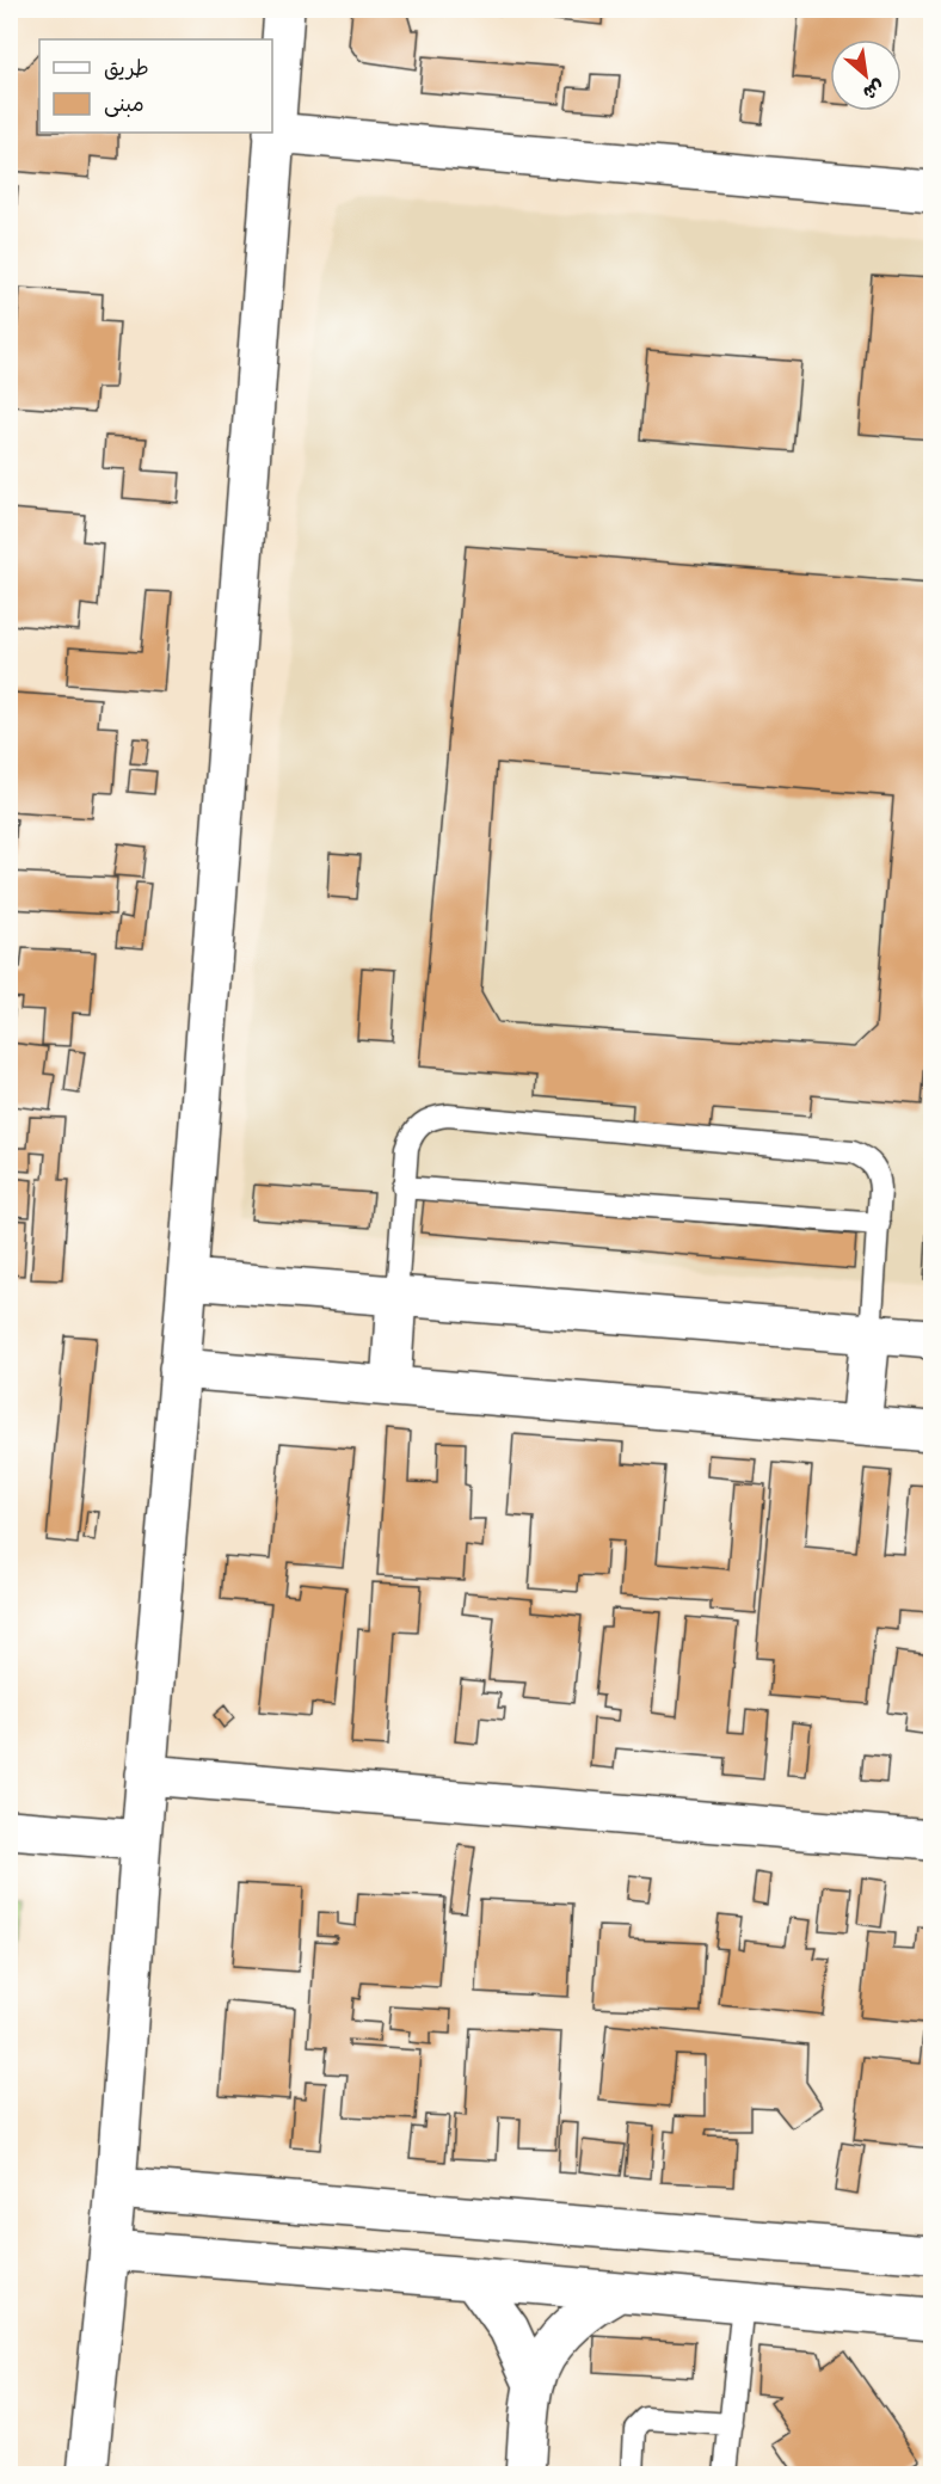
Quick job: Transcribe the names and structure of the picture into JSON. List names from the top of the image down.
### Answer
{
  "legend": ["طريق", "مبنى"],
  "north": "bottom right"
}
